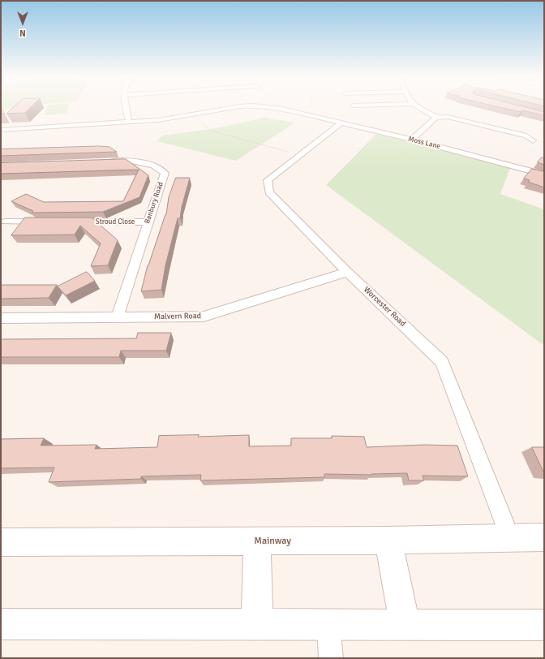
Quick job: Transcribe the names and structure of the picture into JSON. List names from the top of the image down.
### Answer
{
  "streets": {
    "street": [
      "Moss Lane",
      "Banbury Road",
      "Stroud Close",
      "Worcester Road",
      "Malvern Road",
      "Mainway"
    ]
  },
  "crossings": [
    ["Moss Lane", "Worcester Road"],
    ["Banbury Road", "Stroud Close"],
    ["Banbury Road", "Malvern Road"],
    ["Worcester Road", "Malvern Road"],
    ["Worcester Road", "Mainway"]
  ],
  "north": "bottom"
}
